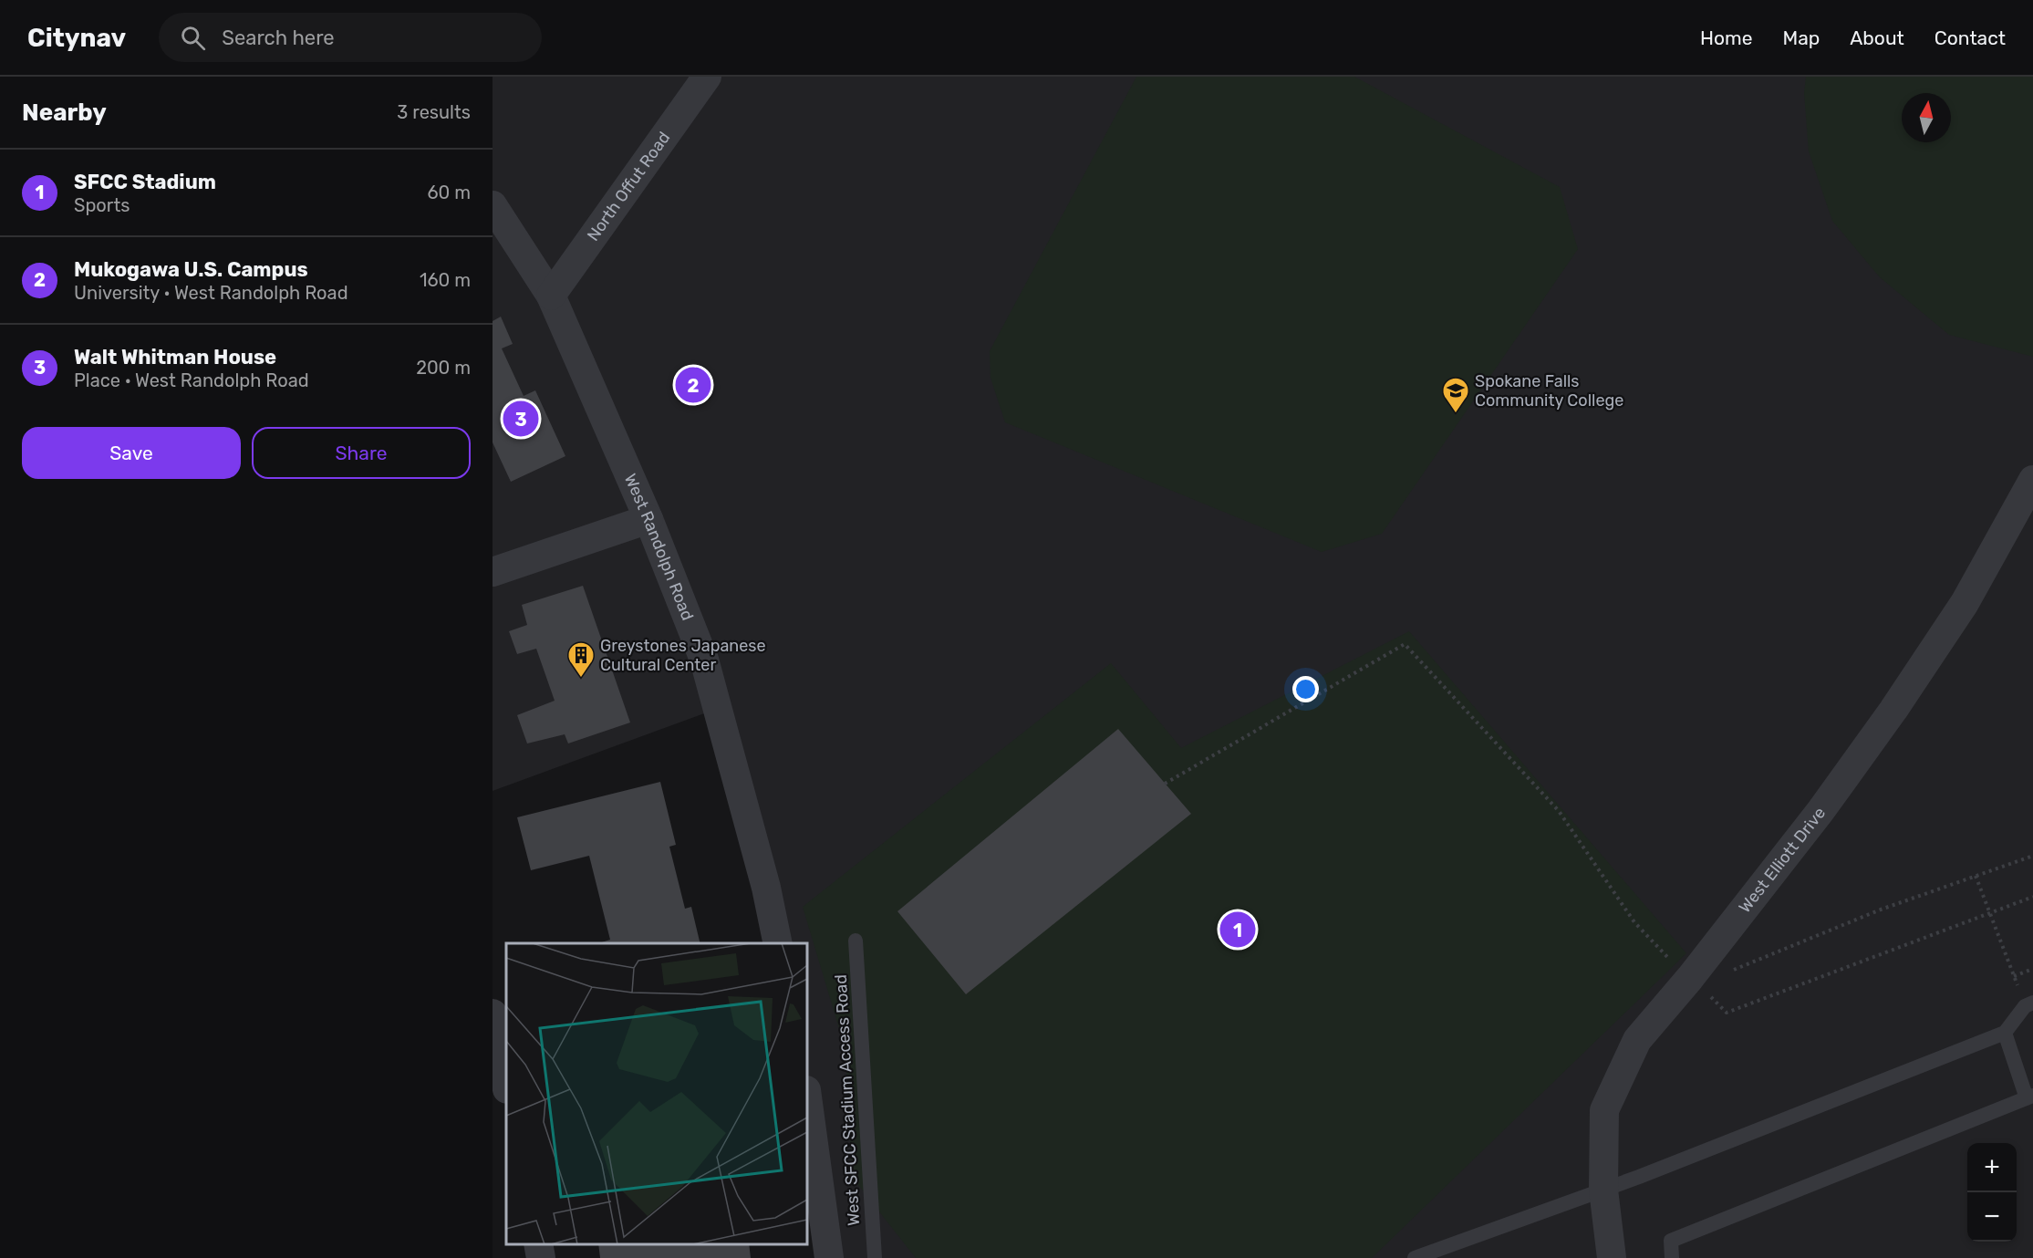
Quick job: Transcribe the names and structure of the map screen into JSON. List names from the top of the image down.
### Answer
{
  "streets": {
    "street": ["North Offut Road", "West Randolph Road", "West Elliott Drive"],
    "lane": ["West SFCC Stadium Access Road"]
  },
  "crossings": [
    ["North Offut Road", "West Randolph Road"]
  ],
  "places": {
    "school or university": ["Spokane Falls Community College"],
    "building": ["Greystones Japanese Cultural Center"]
  },
  "north": "top",
  "page": {
    "header": "Citynav",
    "search": "Search here",
    "nav": [
      "Home",
      "Map",
      "About",
      "Contact"
    ],
    "heading": ["Nearby", "3 results"],
    "list": [
      {
        "mark": "1",
        "name": "SFCC Stadium",
        "note": "Sports",
        "value": "60 m"
      },
      {
        "mark": "2",
        "name": "Mukogawa U.S. Campus",
        "note": "University · West Randolph Road",
        "value": "160 m"
      },
      {
        "mark": "3",
        "name": "Walt Whitman House",
        "note": "Place · West Randolph Road",
        "value": "200 m"
      }
    ],
    "pins": ["2", "3", "1"],
    "buttons": ["Save", "Share"],
    "map_buttons": ["+", "−"]
  }
}
